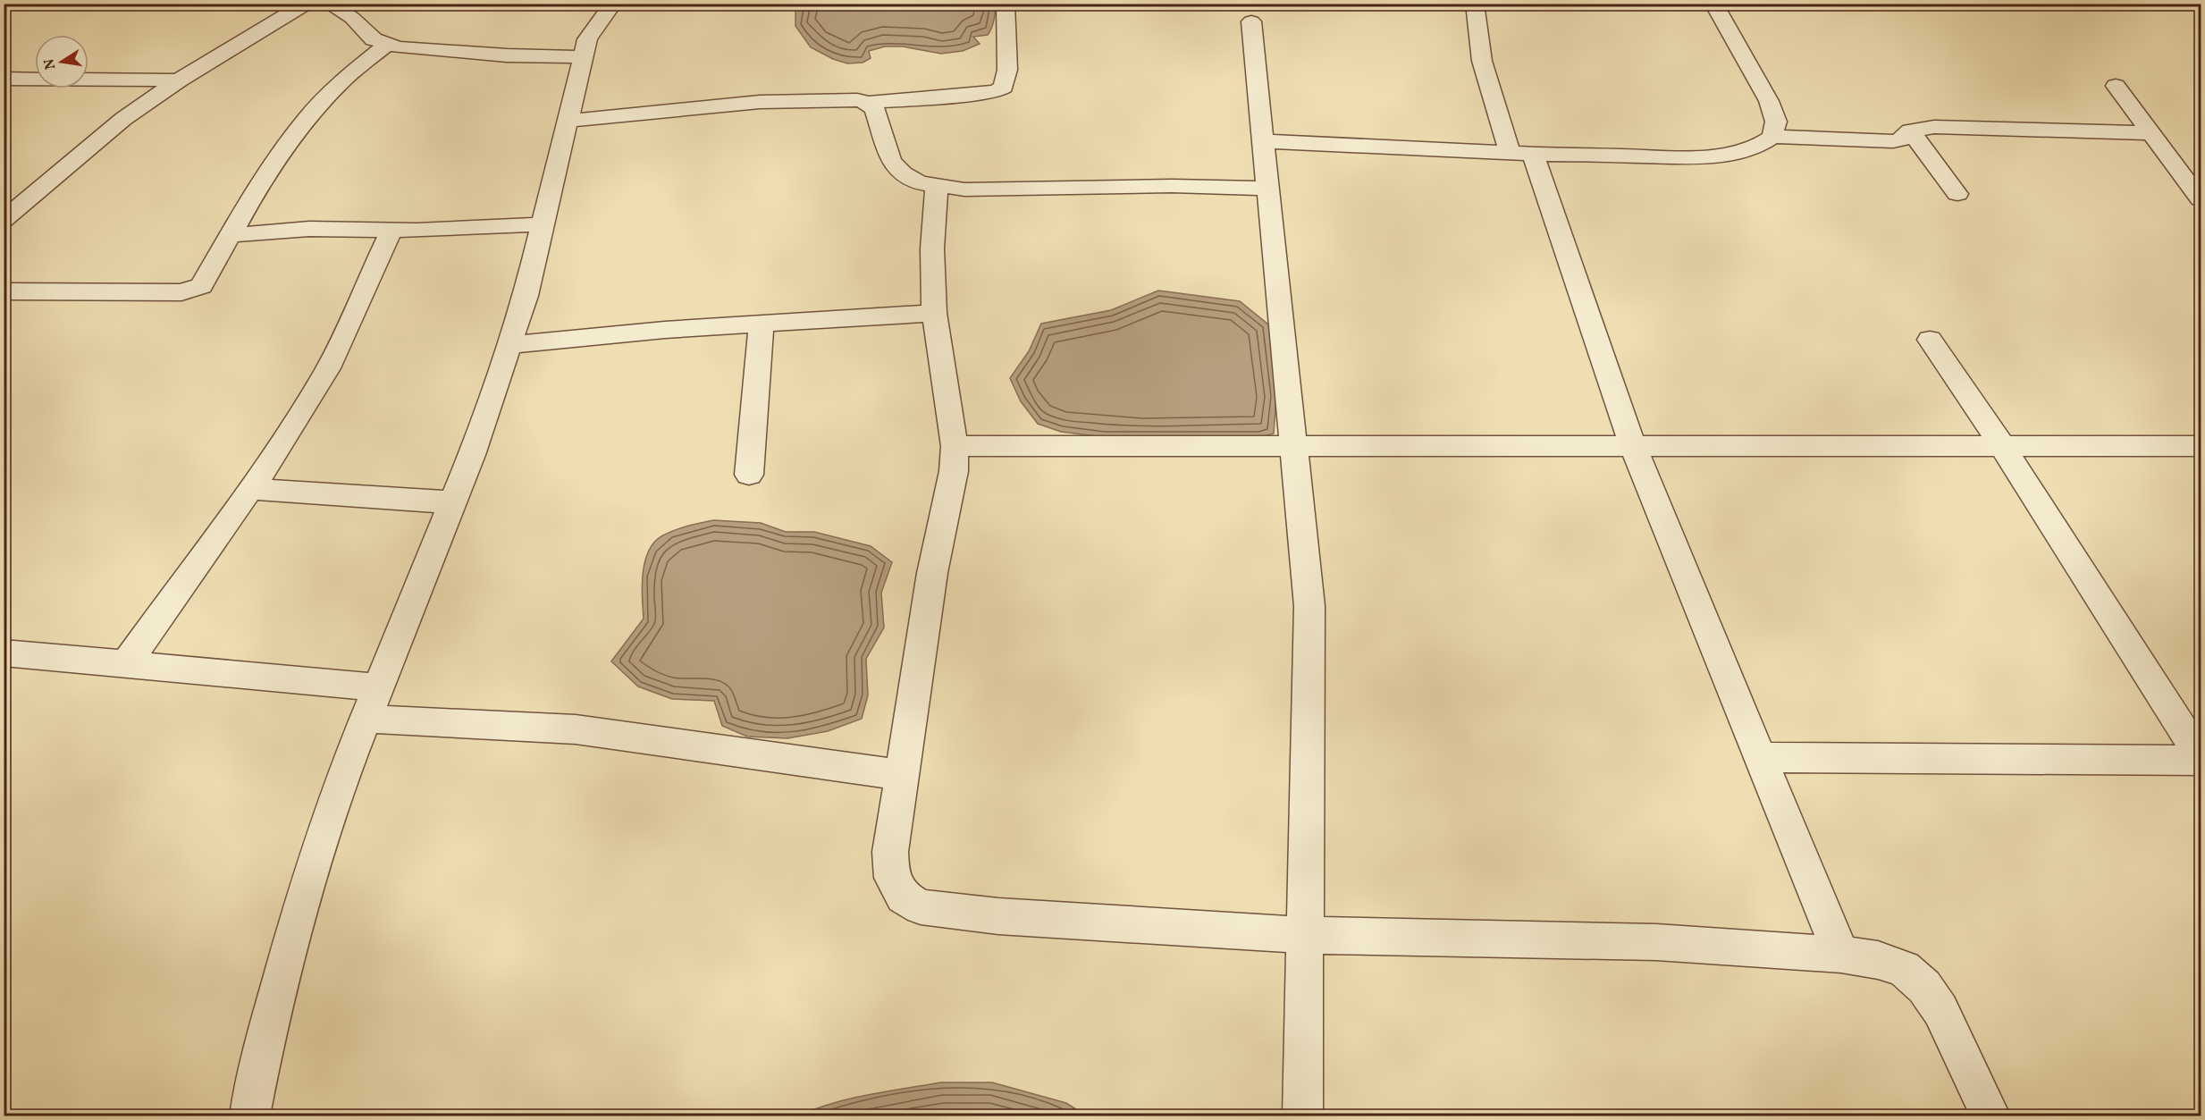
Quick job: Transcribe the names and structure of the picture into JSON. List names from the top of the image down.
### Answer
{
  "north": "left"
}
